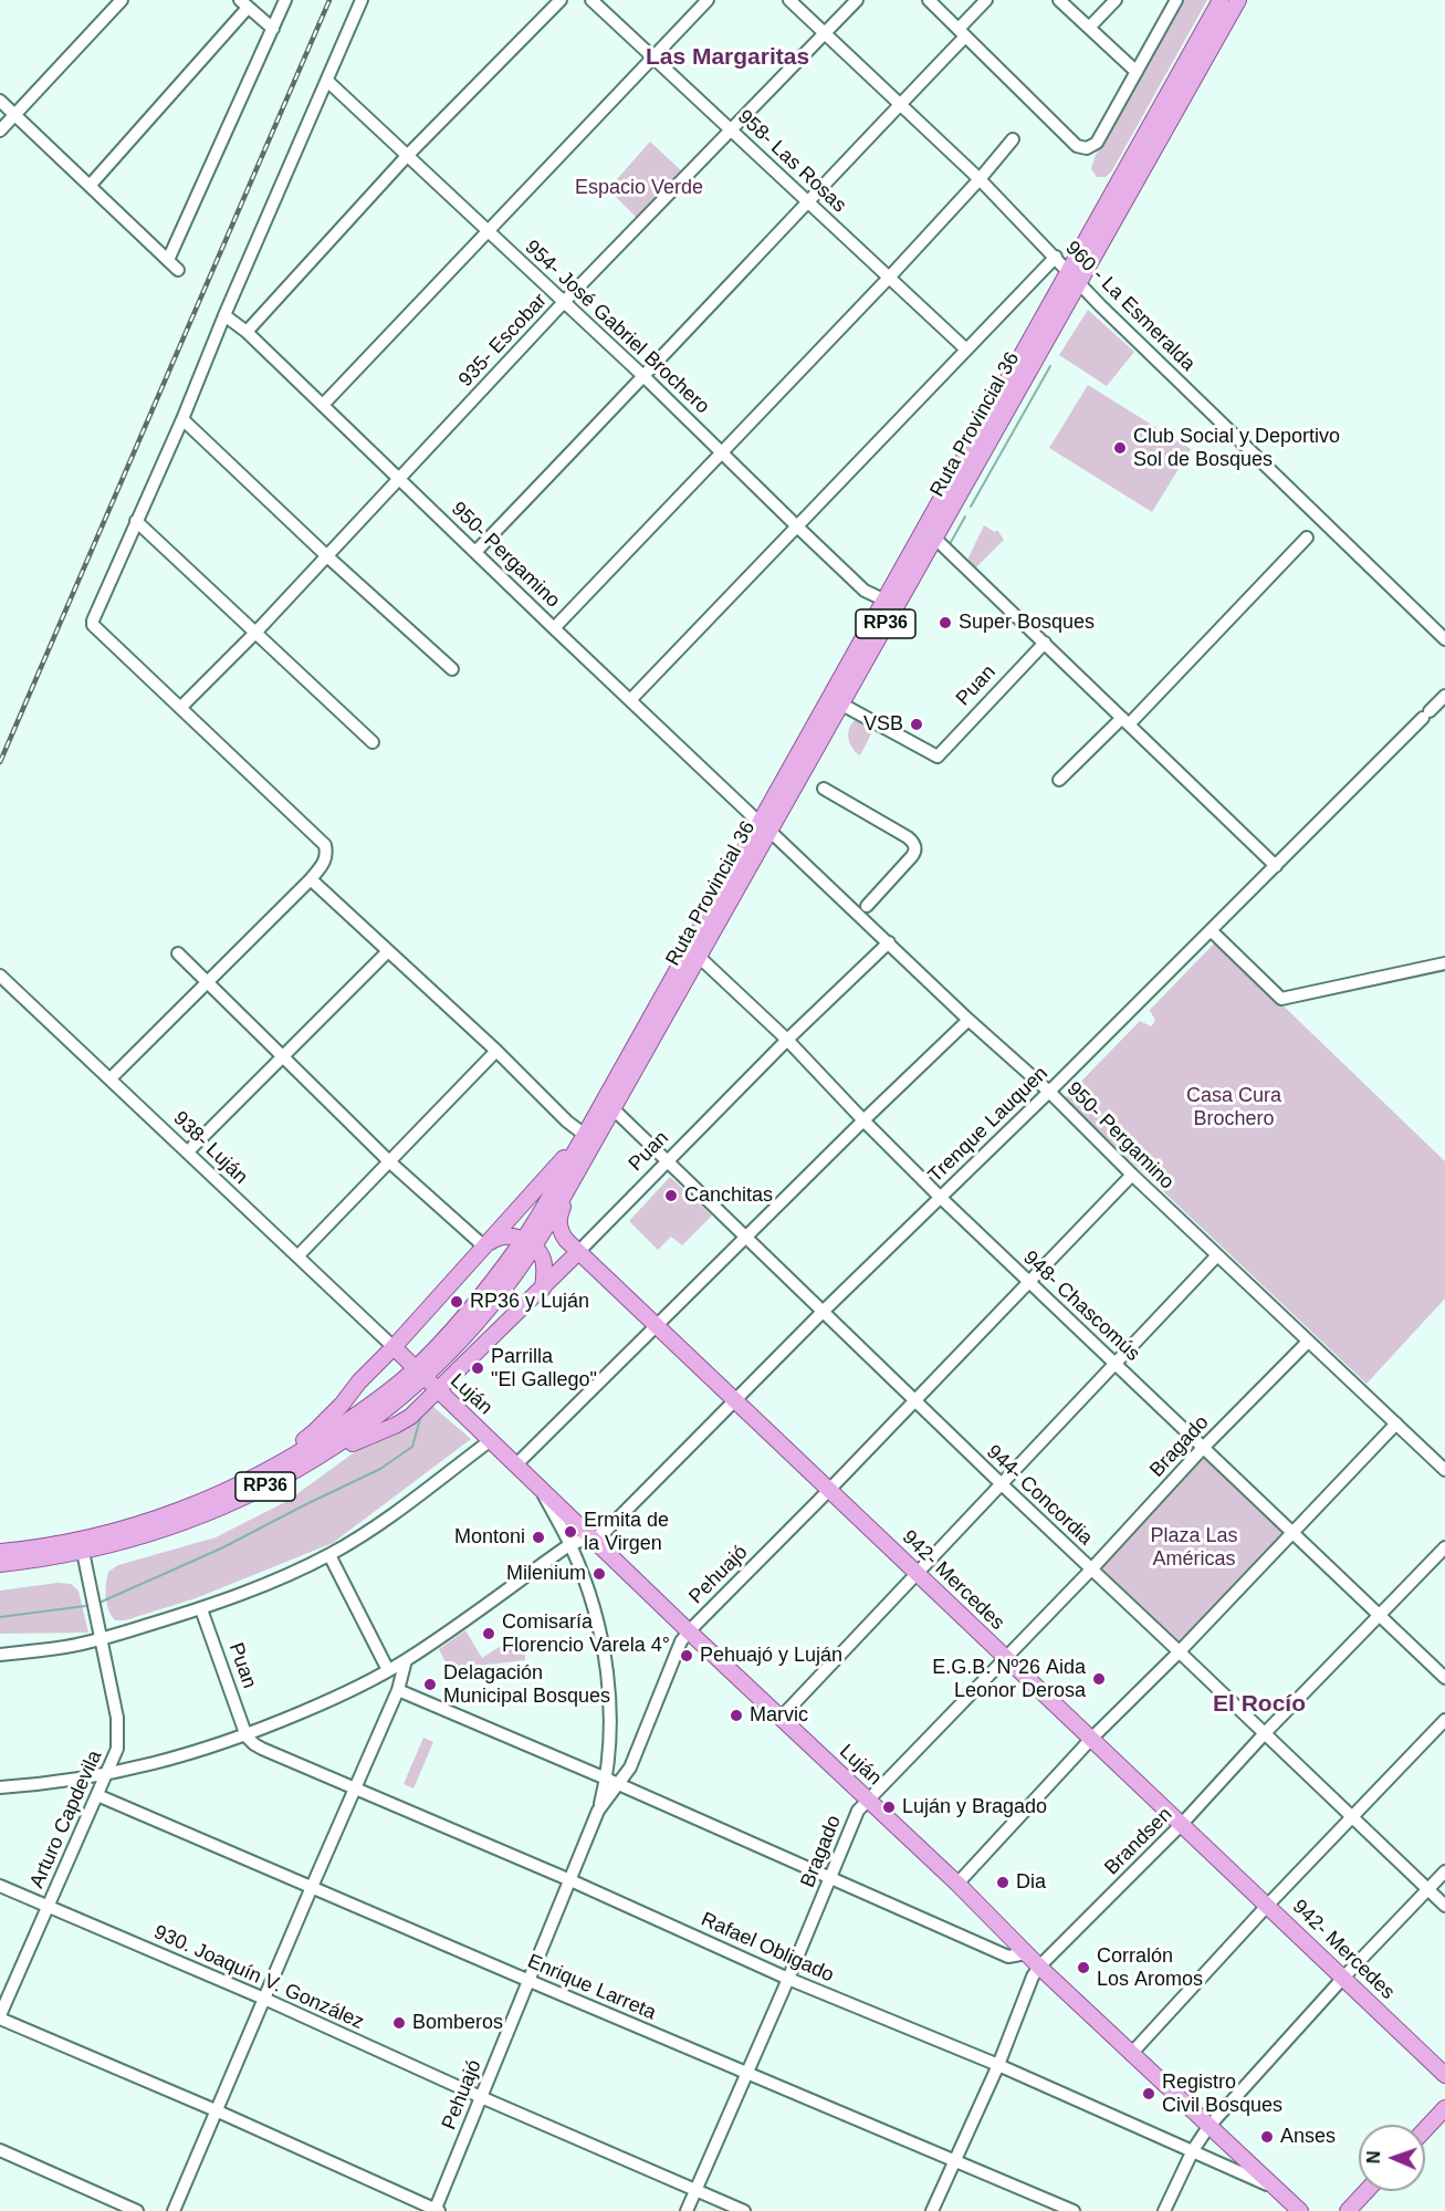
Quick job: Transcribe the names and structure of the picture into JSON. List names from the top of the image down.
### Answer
{
  "streets": {
    "main road": [
      "Ruta Provincial 36",
      "RP36",
      "Puan",
      "Luján",
      "942- Mercedes"
    ],
    "street": [
      "958- Las Rosas",
      "960 - La Esmeralda",
      "954- José Gabriel Brochero",
      "935- Escobar",
      "950- Pergamino",
      "Trenque Lauquen",
      "938- Luján",
      "948- Chascomús",
      "Bragado",
      "944- Concordia",
      "Pehuajó",
      "Arturo Capdevila",
      "Brandsen",
      "Rafael Obligado",
      "930. Joaquín V. González",
      "Enrique Larreta"
    ]
  },
  "crossings": [
    ["958- Las Rosas", "935- Escobar"],
    ["960 - La Esmeralda", "935- Escobar"],
    ["960 - La Esmeralda", "Ruta Provincial 36"],
    ["954- José Gabriel Brochero", "935- Escobar"],
    ["954- José Gabriel Brochero", "Ruta Provincial 36"],
    ["935- Escobar", "950- Pergamino"],
    ["Ruta Provincial 36", "950- Pergamino"],
    ["Ruta Provincial 36", "Puan"],
    ["Ruta Provincial 36", "948- Chascomús"],
    ["Ruta Provincial 36", "Luján"],
    ["Ruta Provincial 36", "944- Concordia"],
    ["Ruta Provincial 36", "942- Mercedes"],
    ["Ruta Provincial 36", "Arturo Capdevila"],
    ["950- Pergamino", "Puan"],
    ["950- Pergamino", "Trenque Lauquen"],
    ["950- Pergamino", "Bragado"],
    ["950- Pergamino", "Pehuajó"],
    ["Puan", "Trenque Lauquen"],
    ["Puan", "948- Chascomús"],
    ["Puan", "Luján"],
    ["Puan", "944- Concordia"],
    ["Puan", "942- Mercedes"],
    ["Puan", "Rafael Obligado"],
    ["Trenque Lauquen", "948- Chascomús"],
    ["Trenque Lauquen", "Luján"],
    ["Trenque Lauquen", "944- Concordia"],
    ["Trenque Lauquen", "942- Mercedes"],
    ["Trenque Lauquen", "Arturo Capdevila"],
    ["Trenque Lauquen", "Rafael Obligado"],
    ["938- Luján", "Luján"],
    ["948- Chascomús", "Bragado"],
    ["948- Chascomús", "Pehuajó"],
    ["948- Chascomús", "Brandsen"],
    ["Luján", "Bragado"],
    ["Luján", "Pehuajó"],
    ["Luján", "Brandsen"],
    ["Luján", "Rafael Obligado"],
    ["Bragado", "944- Concordia"],
    ["Bragado", "942- Mercedes"],
    ["Bragado", "Rafael Obligado"],
    ["Bragado", "930. Joaquín V. González"],
    ["Bragado", "Enrique Larreta"],
    ["944- Concordia", "Pehuajó"],
    ["944- Concordia", "Brandsen"],
    ["Pehuajó", "942- Mercedes"],
    ["Pehuajó", "Rafael Obligado"],
    ["Pehuajó", "930. Joaquín V. González"],
    ["Pehuajó", "Enrique Larreta"],
    ["942- Mercedes", "Brandsen"],
    ["Arturo Capdevila", "930. Joaquín V. González"],
    ["Arturo Capdevila", "Enrique Larreta"],
    ["Brandsen", "Rafael Obligado"],
    ["Brandsen", "Enrique Larreta"]
  ],
  "districts": ["Las Margaritas", "El Rocío"],
  "parks": ["Espacio Verde", "Casa Cura Brochero", "Plaza Las Américas"],
  "places": [
    "Club Social y Deportivo Sol de Bosques",
    "Super Bosques",
    "VSB",
    "Canchitas",
    "RP36 y Luján",
    "Parrilla \"El Gallego\"",
    "Ermita de la Virgen",
    "Montoni",
    "Milenium",
    "Comisaría Florencio Varela 4°",
    "Pehuajó y Luján",
    "E.G.B. Nº26 Aida Leonor Derosa",
    "Delagación Municipal Bosques",
    "Marvic",
    "Luján y Bragado",
    "Dia",
    "Corralón Los Aromos",
    "Bomberos",
    "Registro Civil Bosques",
    "Anses"
  ],
  "north": "left"
}
